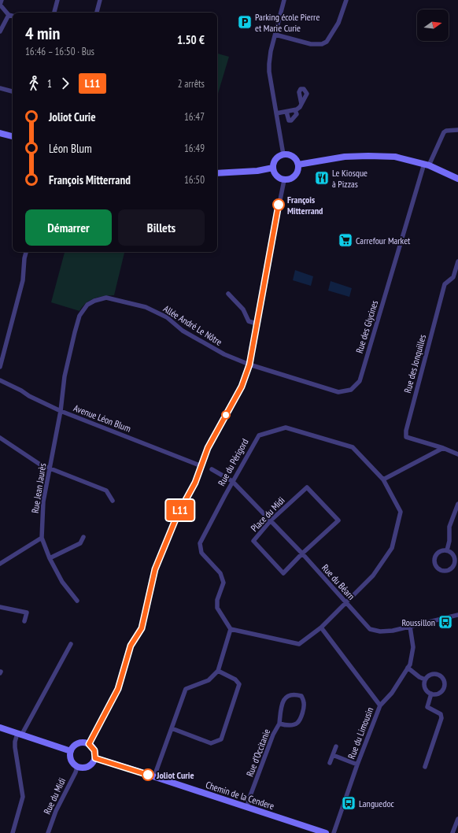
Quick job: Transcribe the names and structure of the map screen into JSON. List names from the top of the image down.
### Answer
{
  "streets": {
    "street": [
      "Allée André Le Nôtre",
      "Rue des Glycines",
      "Rue des Jonquilles",
      "Avenue Léon Blum",
      "Rue du Périgord",
      "Rue Jean Jaurès",
      "Place du Midi",
      "Rue du Béarn",
      "Rue du Limousin",
      "Rue d’Occitanie",
      "Chemin de la Cendere",
      "Rue du Midi"
    ]
  },
  "crossings": [
    ["Allée André Le Nôtre", "Rue des Glycines"],
    ["Allée André Le Nôtre", "Avenue Léon Blum"],
    ["Allée André Le Nôtre", "Rue Jean Jaurès"],
    ["Avenue Léon Blum", "Rue Jean Jaurès"],
    ["Rue du Périgord", "Rue du Béarn"],
    ["Place du Midi", "Rue du Béarn"],
    ["Rue du Béarn", "Rue du Limousin"],
    ["Rue d’Occitanie", "Chemin de la Cendere"],
    ["Chemin de la Cendere", "Rue du Midi"]
  ],
  "places": {
    "parking": ["Parking école Pierre et Marie Curie"],
    "restaurant": ["Le Kiosque à Pizzas"],
    "other": ["François Mitterrand", "Joliot Curie"],
    "supermarket": ["Carrefour Market"],
    "bus stop": ["Roussillon", "Languedoc"]
  },
  "lines": ["bus line L11"],
  "north": "right",
  "page": {
    "on_map": "L11",
    "heading": ["4 min", "16:46 – 16:50 · Bus", "1.50 €"],
    "legs": ["1", "L11", "2 arrêts"],
    "list": [
      {
        "name": "Joliot Curie",
        "value": "16:47"
      },
      {
        "name": "Léon Blum",
        "value": "16:49"
      },
      {
        "name": "François Mitterrand",
        "value": "16:50"
      }
    ],
    "buttons": ["Démarrer", "Billets"]
  }
}
